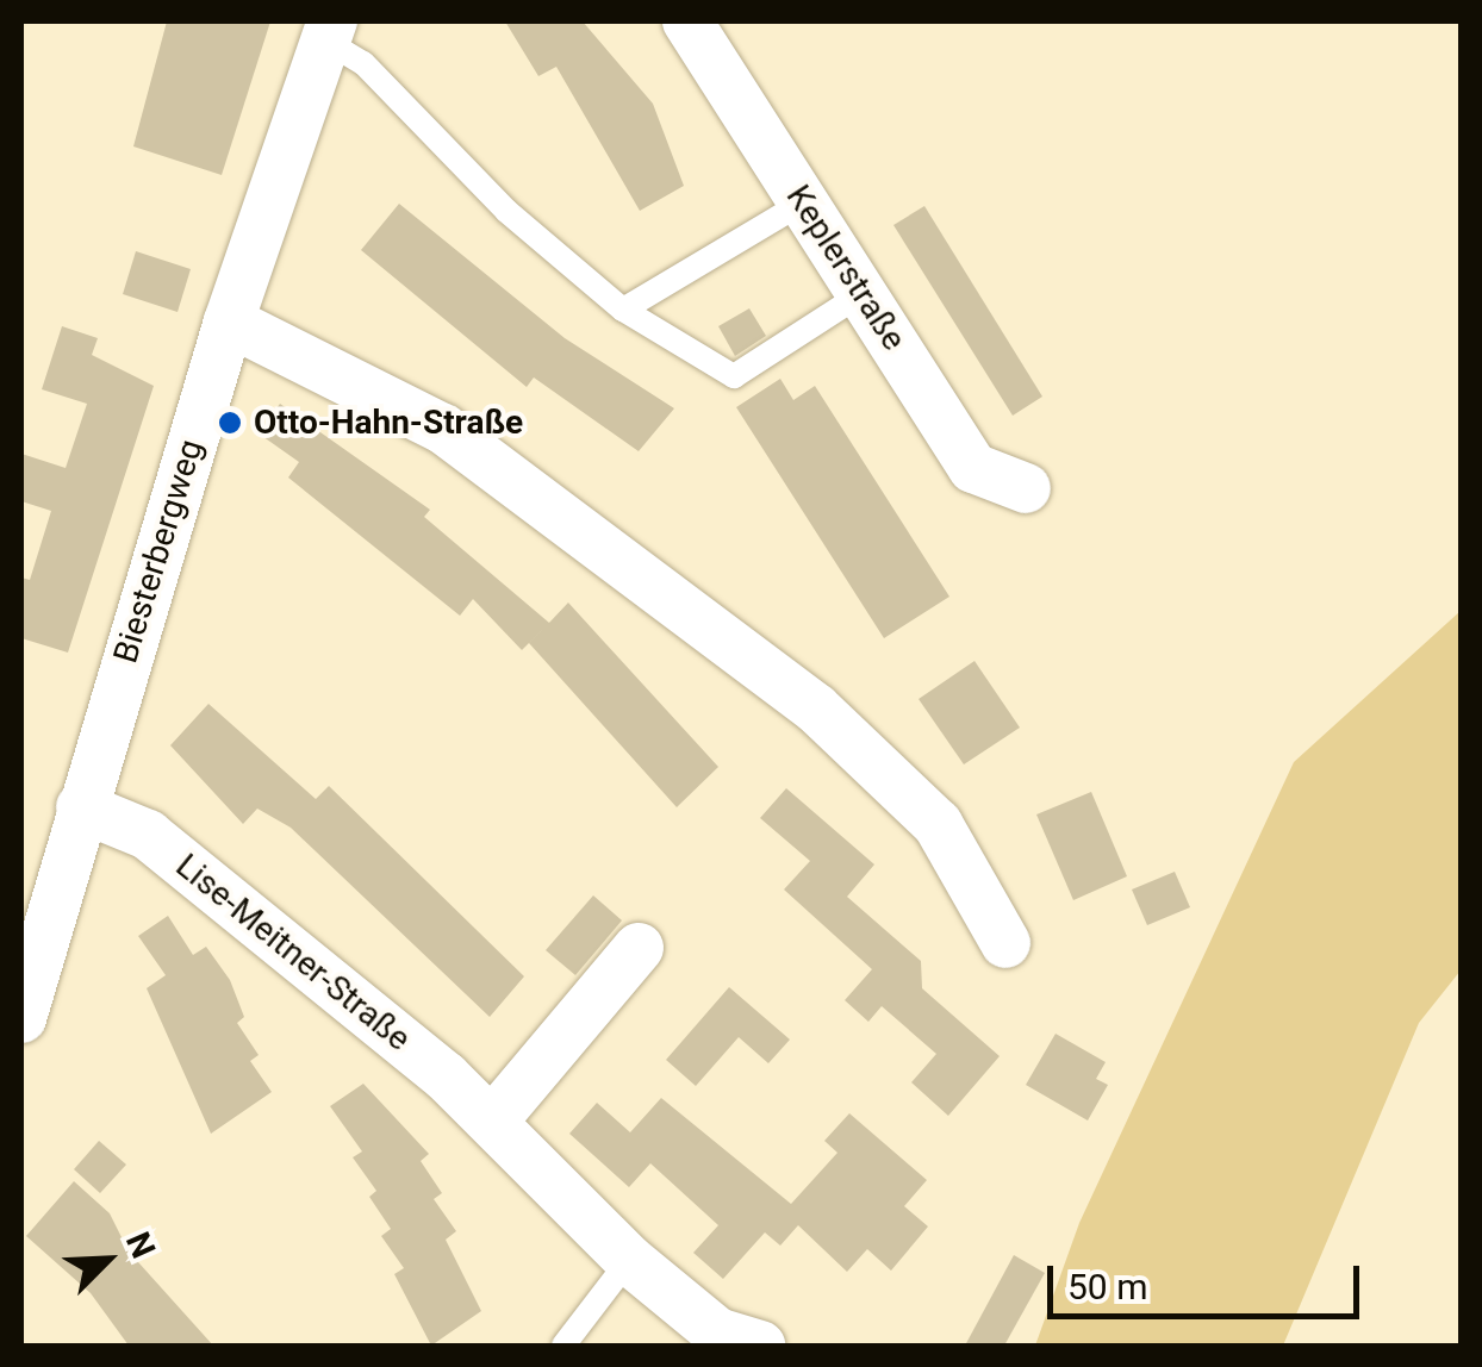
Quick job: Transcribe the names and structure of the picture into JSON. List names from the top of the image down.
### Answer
{
  "streets": {
    "street": ["Keplerstraße", "Biesterbergweg", "Lise-Meitner-Straße"]
  },
  "crossings": [
    ["Biesterbergweg", "Lise-Meitner-Straße"]
  ],
  "places": ["Otto-Hahn-Straße"],
  "scale_bar": "50 m",
  "north": "top right"
}
